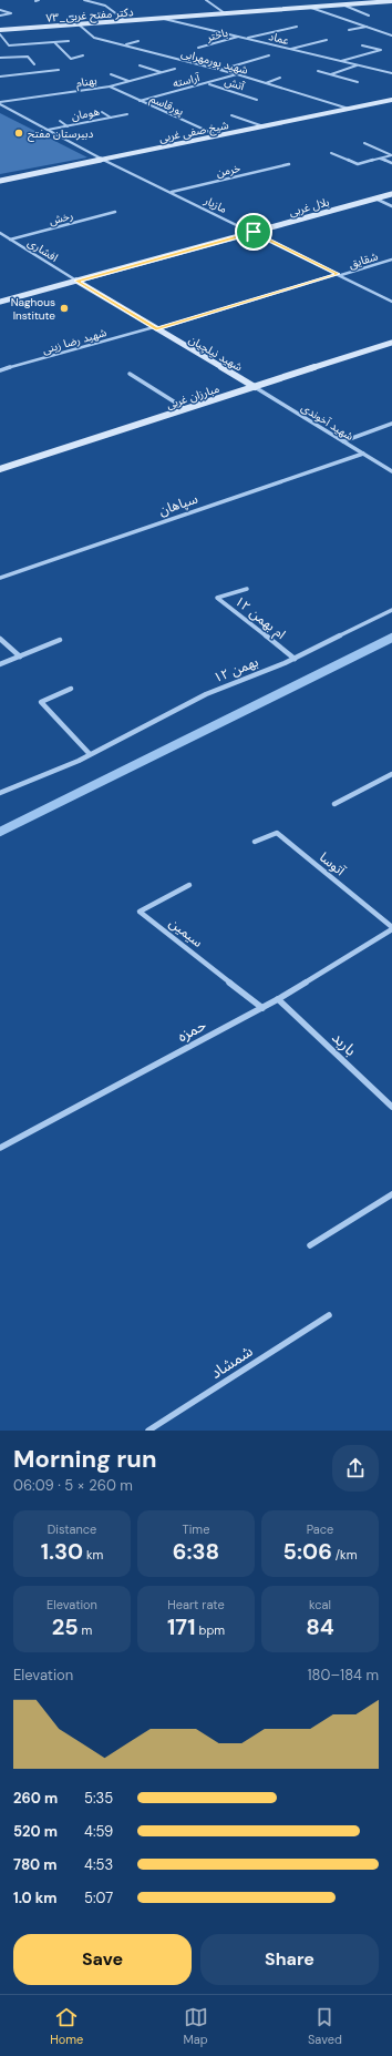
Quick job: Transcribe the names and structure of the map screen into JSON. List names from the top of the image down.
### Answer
{
  "streets": {
    "street": [
      "۷۳_دکتر مفتح غربی",
      "باختر",
      "عماد",
      "شهید پورمهرابی",
      "آراسته",
      "بهنام",
      "آتش",
      "پورقاسم",
      "هومان",
      "شیخ صفی غربی",
      "خرمن",
      "مازیار",
      "بلال غربی",
      "رخش",
      "افشاری",
      "شقایق",
      "شهید رضا زینی",
      "شهید نیلچیان",
      "مبارزان غربی",
      "شهید آخوندی",
      "سپاهان",
      "۱۲ ام بهمن",
      "۱۲ بهمن",
      "آتوسا",
      "سیمین",
      "حمزه",
      "باربد",
      "شمشاد"
    ]
  },
  "crossings": [
    ["۷۳_دکتر مفتح غربی", "عماد"],
    ["۷۳_دکتر مفتح غربی", "شهید پورمهرابی"],
    ["باختر", "عماد"],
    ["شهید پورمهرابی", "آراسته"],
    ["شهید پورمهرابی", "شیخ صفی غربی"],
    ["آراسته", "آتش"],
    ["آراسته", "پورقاسم"],
    ["بهنام", "پورقاسم"],
    ["بهنام", "مازیار"],
    ["پورقاسم", "شیخ صفی غربی"],
    ["هومان", "مازیار"],
    ["شیخ صفی غربی", "مازیار"],
    ["خرمن", "مازیار"],
    ["مازیار", "بلال غربی"],
    ["مازیار", "شقایق"],
    ["بلال غربی", "افشاری"],
    ["بلال غربی", "شهید نیلچیان"],
    ["رخش", "افشاری"],
    ["افشاری", "شهید نیلچیان"],
    ["شقایق", "شهید رضا زینی"],
    ["شقایق", "شهید نیلچیان"],
    ["شهید رضا زینی", "شهید نیلچیان"],
    ["شهید نیلچیان", "مبارزان غربی"],
    ["شهید نیلچیان", "شهید آخوندی"],
    ["مبارزان غربی", "شهید آخوندی"],
    ["شهید آخوندی", "سپاهان"],
    ["۱۲ ام بهمن", "۱۲ بهمن"],
    ["آتوسا", "حمزه"],
    ["سیمین", "حمزه"],
    ["حمزه", "باربد"]
  ],
  "places": ["دبیرستان مفتح", "Naghous Institute"],
  "page": {
    "heading": ["Morning run", "06:09 · 5 × 260 m"],
    "stats": [
      ["Distance", "1.30 km"],
      ["Time", "6:38"],
      ["Pace", "5:06 /km"],
      ["Elevation", "25 m"],
      ["Heart rate", "171 bpm"],
      ["kcal", "84"]
    ],
    "chart": ["Elevation", "180–184 m"],
    "list": [
      {
        "name": "260 m",
        "note": "5:35"
      },
      {
        "name": "520 m",
        "note": "4:59"
      },
      {
        "name": "780 m",
        "note": "4:53"
      },
      {
        "name": "1.0 km",
        "note": "5:07"
      }
    ],
    "buttons": ["Save", "Share"],
    "tabs": ["Home", "Map", "Saved"]
  }
}
